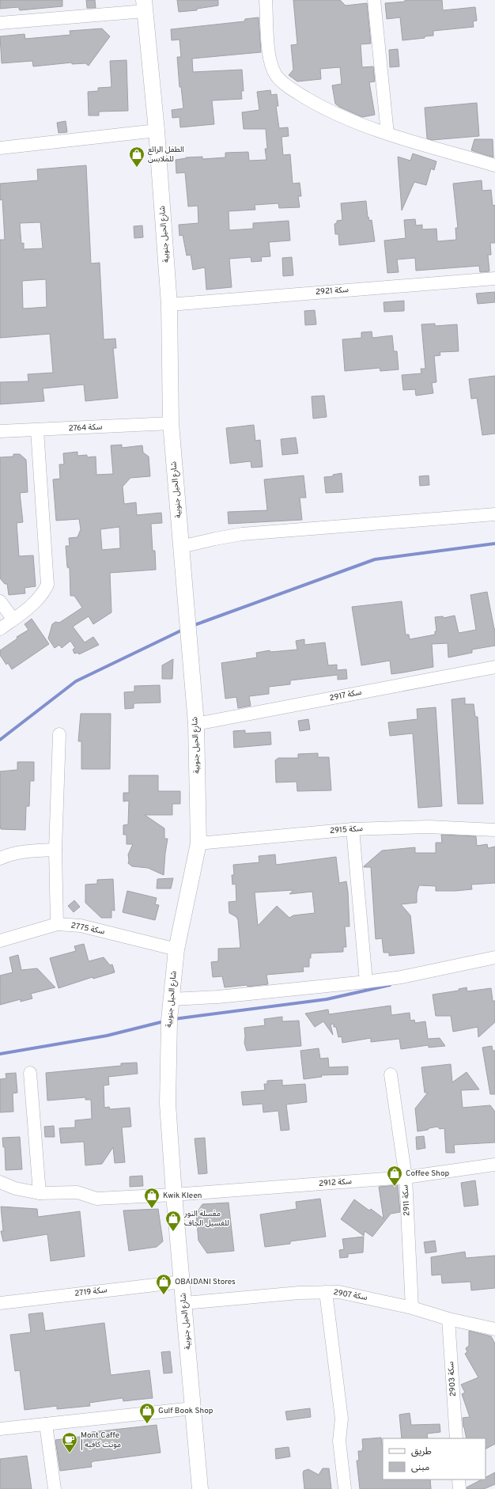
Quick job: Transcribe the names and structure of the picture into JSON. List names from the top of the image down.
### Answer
{
  "streets": {
    "street": [
      "شارع الحيل جنوبية",
      "سكة 2921",
      "سكة 2764",
      "سكة 2917",
      "سكة 2915",
      "سكة 2775",
      "سكة 2912",
      "سكة 2911",
      "سكة 2719",
      "سكة 2907",
      "سكة 2903"
    ]
  },
  "crossings": [
    ["شارع الحيل جنوبية", "سكة 2921"],
    ["شارع الحيل جنوبية", "سكة 2764"],
    ["شارع الحيل جنوبية", "سكة 2917"],
    ["شارع الحيل جنوبية", "سكة 2915"],
    ["شارع الحيل جنوبية", "سكة 2775"],
    ["شارع الحيل جنوبية", "سكة 2912"],
    ["شارع الحيل جنوبية", "سكة 2719"],
    ["شارع الحيل جنوبية", "سكة 2907"],
    ["سكة 2912", "سكة 2911"],
    ["سكة 2911", "سكة 2907"],
    ["سكة 2907", "سكة 2903"]
  ],
  "places": {
    "shop": [
      "الطفل الرائع للملابس",
      "Coffee Shop",
      "Kwik Kleen",
      "مغسلة النور للغسيل الجاف",
      "OBAIDANI Stores",
      "Gulf Book Shop"
    ],
    "cafe": ["Mont Caffe | مونت كافيه"]
  },
  "legend": ["طريق", "مبنى"]
}
